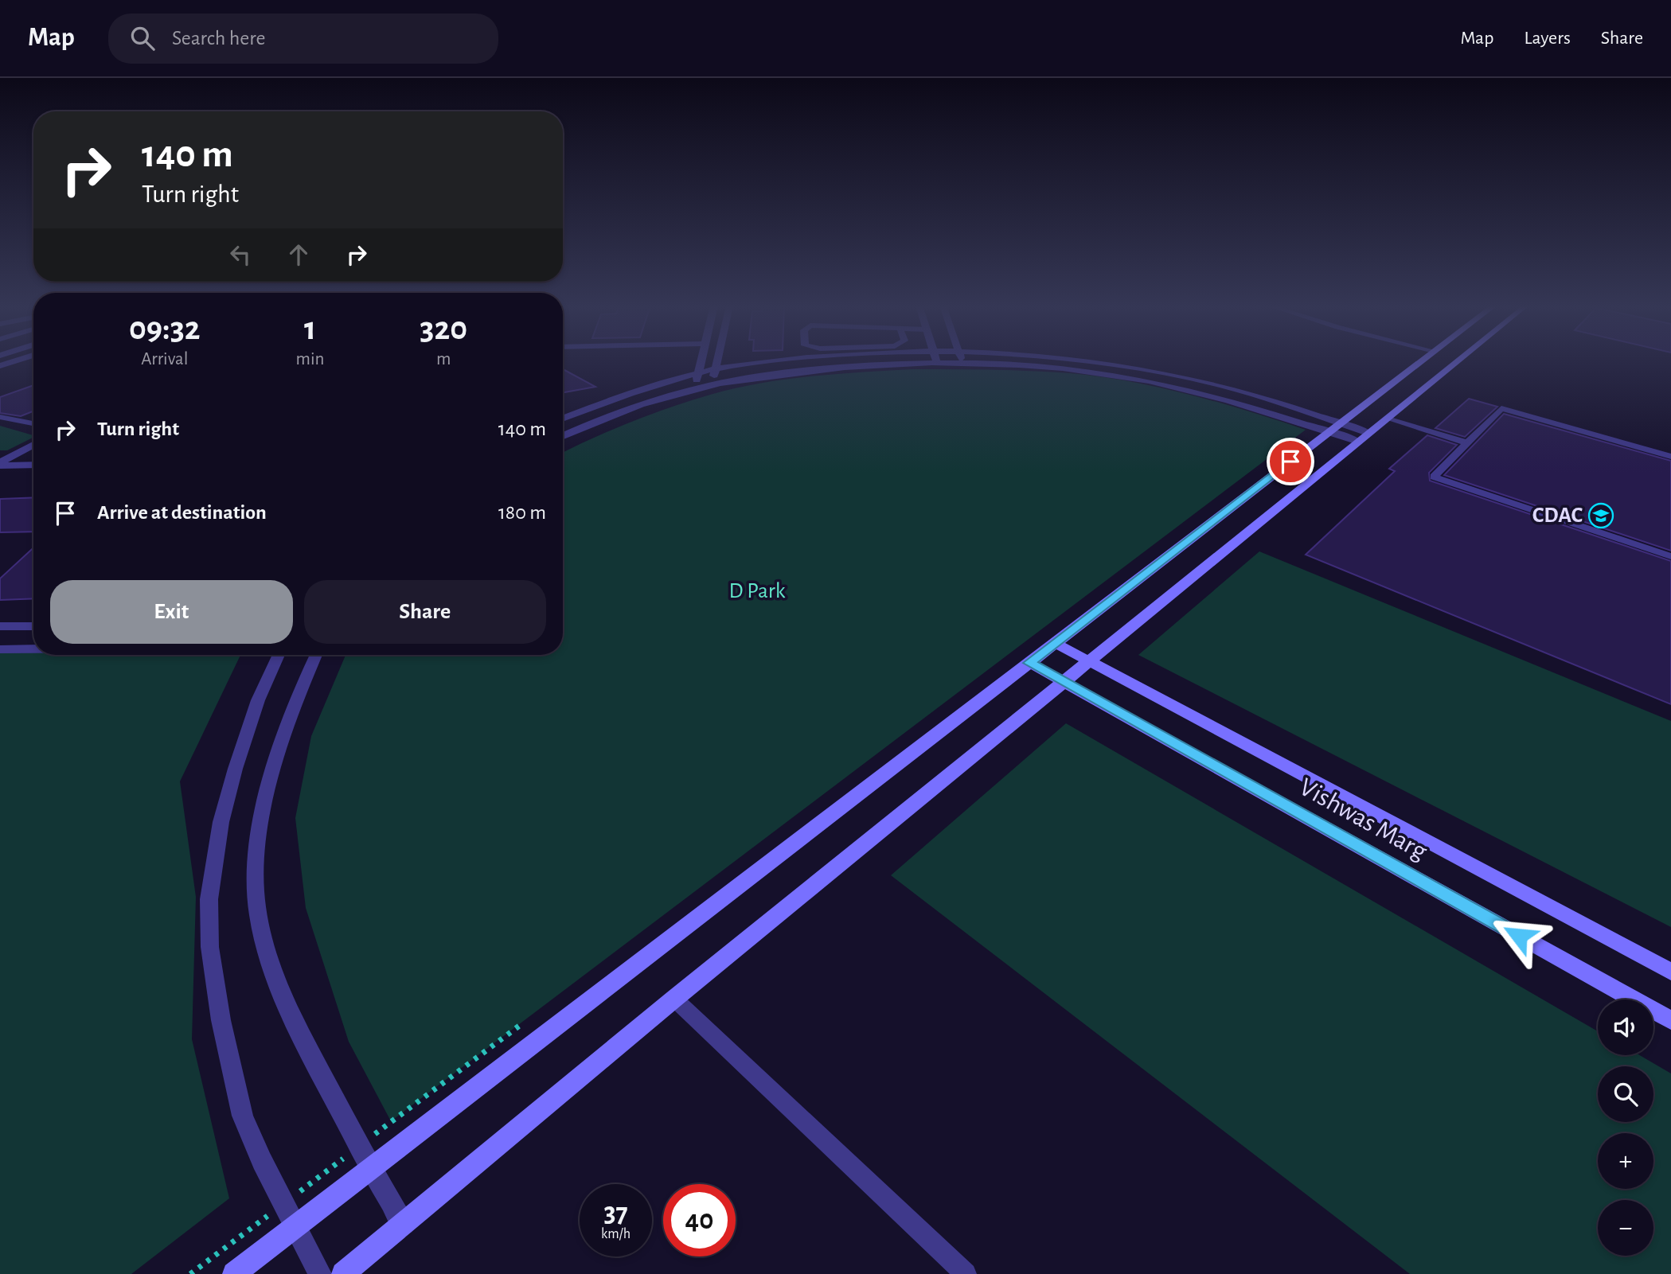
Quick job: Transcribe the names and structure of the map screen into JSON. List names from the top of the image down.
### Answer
{
  "streets": {
    "street": ["Vishwas Marg"]
  },
  "parks": ["D Park"],
  "places": {
    "school or university": ["CDAC"]
  },
  "page": {
    "header": "Map",
    "search": "Search here",
    "nav": ["Map", "Layers", "Share"],
    "turn": ["140 m", "Turn right"],
    "eta": [
      "09:32",
      "Arrival",
      "1",
      "min",
      "320",
      "m"
    ],
    "list": [
      {
        "name": "Turn right",
        "value": "140 m"
      },
      {
        "name": "Arrive at destination",
        "value": "180 m"
      }
    ],
    "buttons": ["Exit", "Share"],
    "map_buttons": ["+", "−"],
    "speed": "37 km/h",
    "limit": "40"
  }
}
